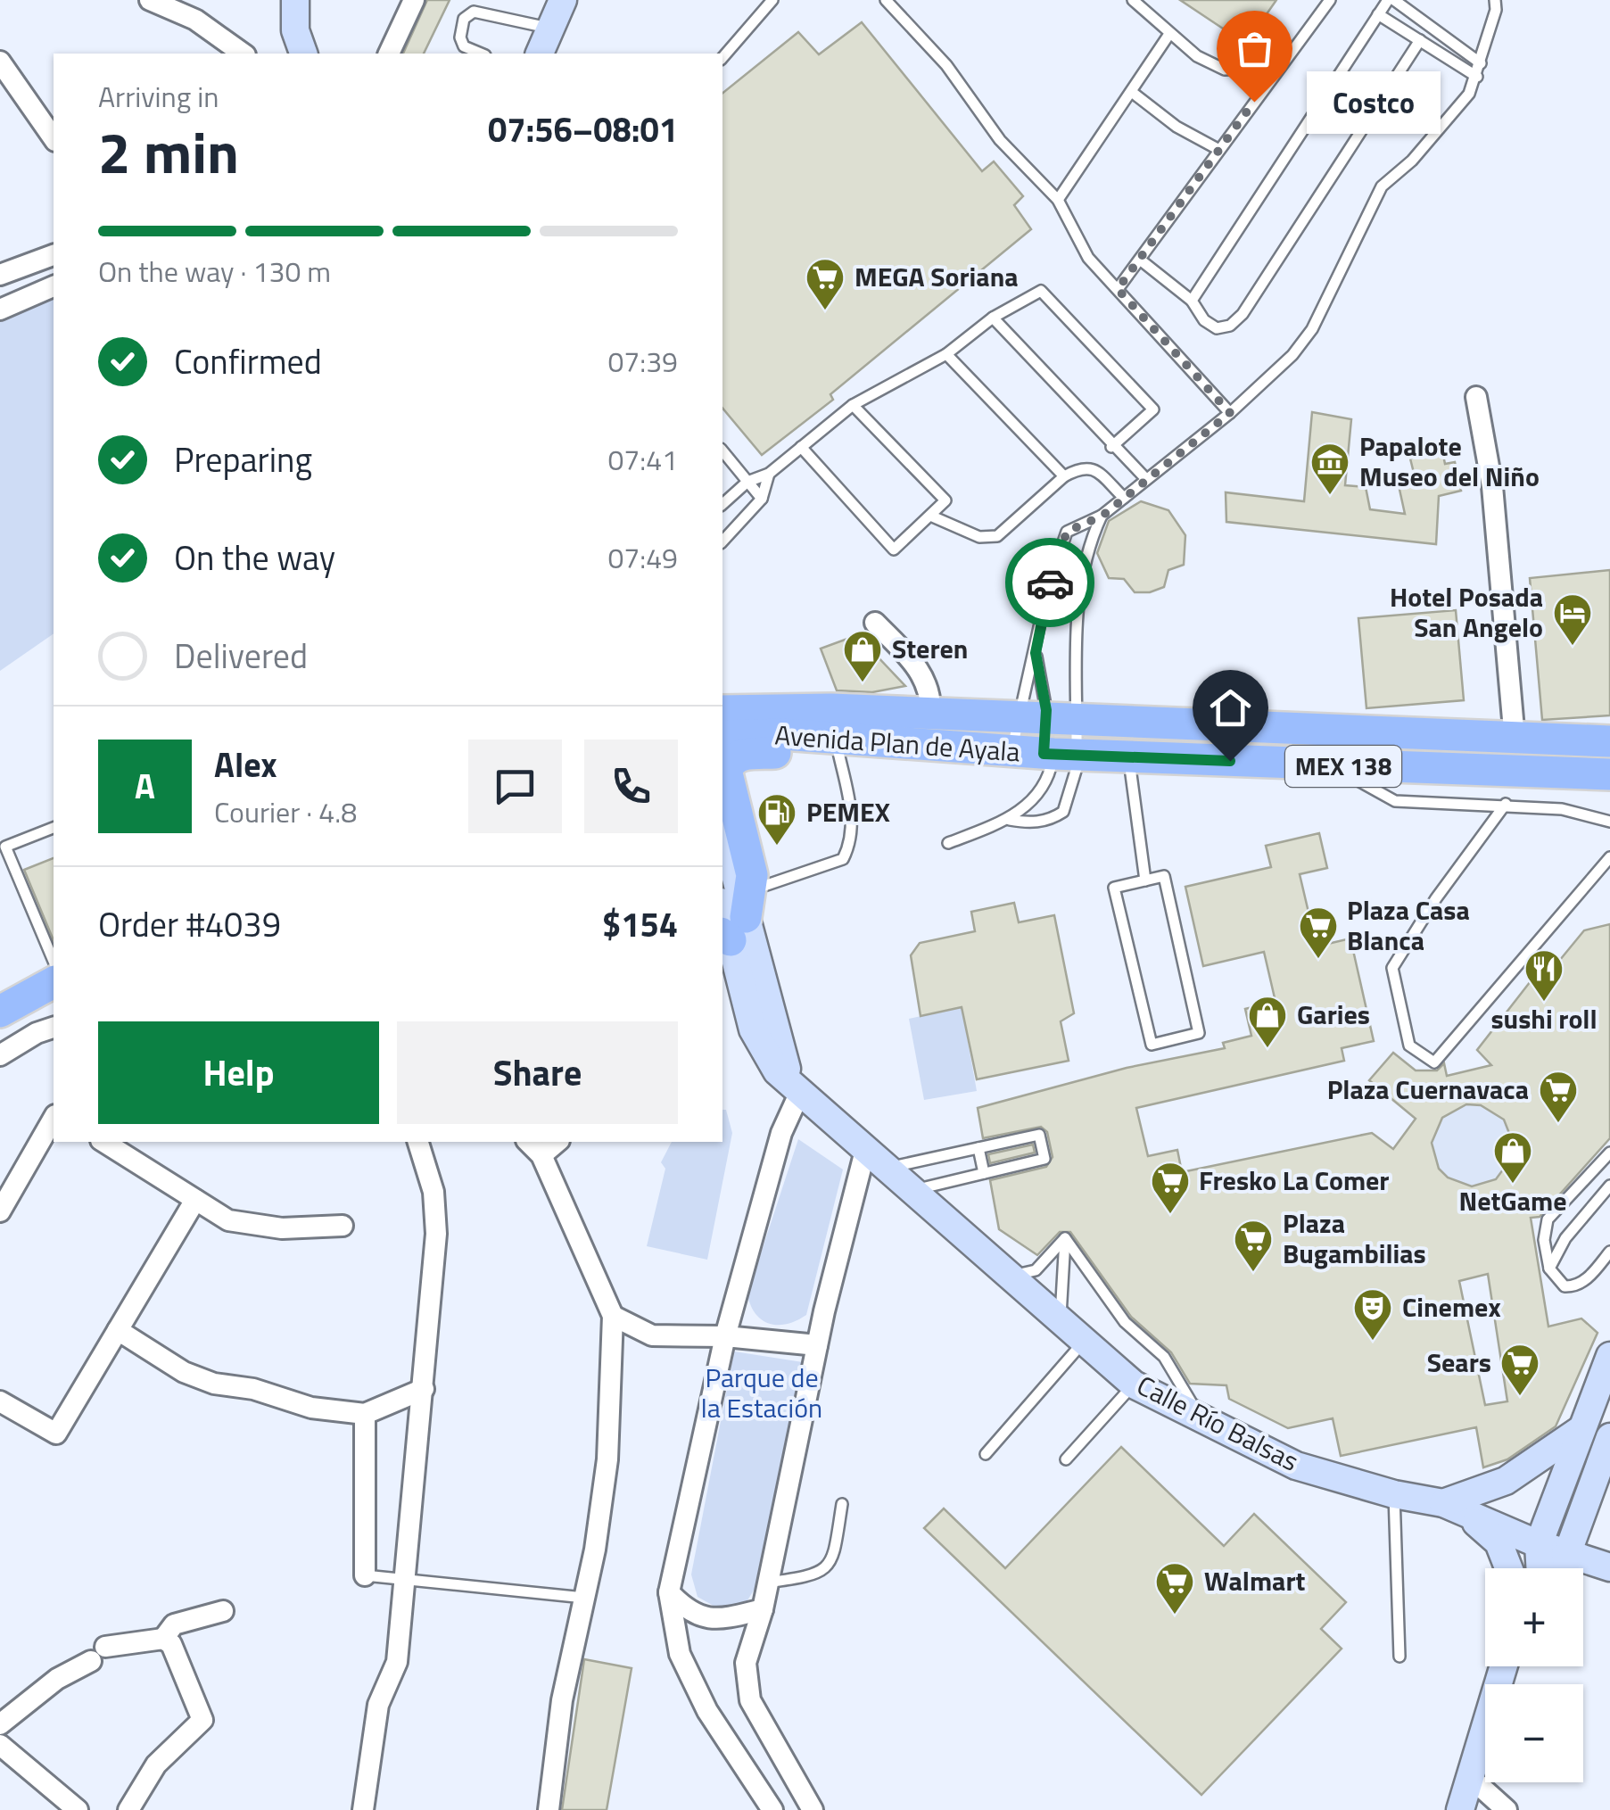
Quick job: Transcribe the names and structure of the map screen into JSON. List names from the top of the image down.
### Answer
{
  "streets": {
    "main road": ["Avenida Plan de Ayala", "MEX 138"],
    "street": ["Calle Río Balsas"]
  },
  "parks": ["Parque de la Estación"],
  "places": {
    "other": ["Costco"],
    "supermarket": [
      "MEGA Soriana",
      "Plaza Casa Blanca",
      "Plaza Cuernavaca",
      "Fresko La Comer",
      "Plaza Bugambilias",
      "Sears",
      "Walmart"
    ],
    "museum": ["Papalote Museo del Niño"],
    "hotel": ["Hotel Posada San Angelo"],
    "shop": ["Steren", "Garies", "NetGame"],
    "fuel station": ["PEMEX"],
    "restaurant": ["sushi roll"],
    "theatre": ["Cinemex"]
  },
  "page": {
    "heading": ["2 min", "Arriving in", "07:56–08:01"],
    "panel": [
      "Alex",
      "Courier · 4.8",
      "Order #4039",
      "$154"
    ],
    "bubble": "Costco",
    "bar": "On the way · 130 m",
    "list": [
      ["Confirmed", "07:39"],
      ["Preparing", "07:41"],
      ["On the way", "07:49"],
      "Delivered"
    ],
    "round": "A",
    "buttons": ["Help", "Share"],
    "map_buttons": ["+", "−"]
  }
}
